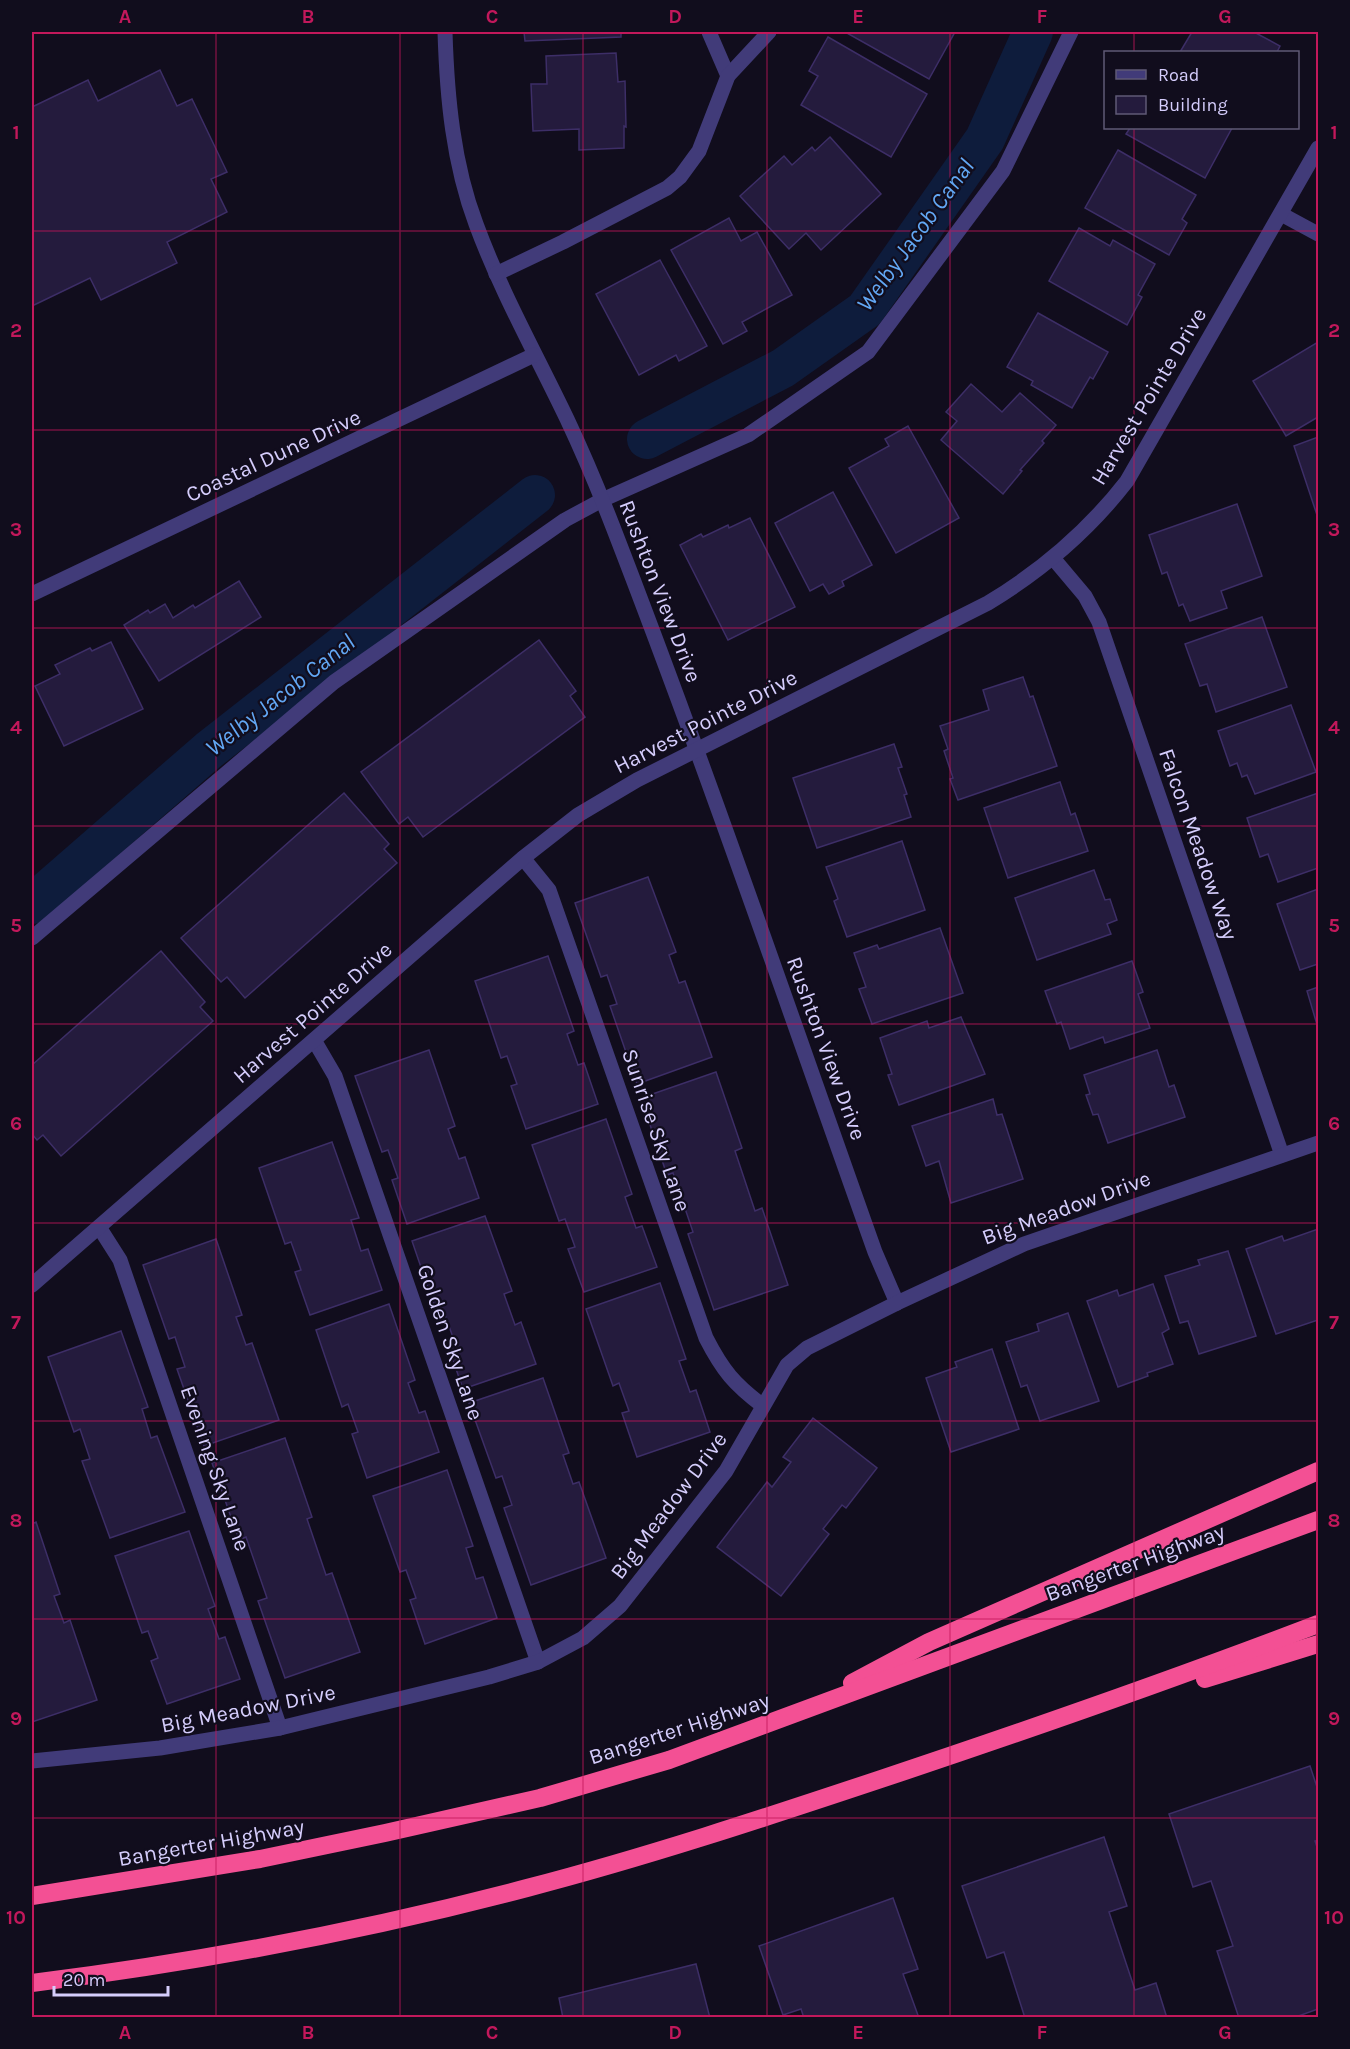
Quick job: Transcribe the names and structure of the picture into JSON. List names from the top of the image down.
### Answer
{
  "streets": {
    "highway": ["Bangerter Highway"],
    "street": [
      "Harvest Pointe Drive",
      "Coastal Dune Drive",
      "Rushton View Drive",
      "Falcon Meadow Way",
      "Sunrise Sky Lane",
      "Big Meadow Drive",
      "Golden Sky Lane",
      "Evening Sky Lane"
    ]
  },
  "crossings": [
    ["Harvest Pointe Drive", "Rushton View Drive"],
    ["Harvest Pointe Drive", "Falcon Meadow Way"],
    ["Harvest Pointe Drive", "Sunrise Sky Lane"],
    ["Harvest Pointe Drive", "Golden Sky Lane"],
    ["Harvest Pointe Drive", "Evening Sky Lane"],
    ["Coastal Dune Drive", "Rushton View Drive"],
    ["Rushton View Drive", "Big Meadow Drive"],
    ["Falcon Meadow Way", "Big Meadow Drive"],
    ["Sunrise Sky Lane", "Big Meadow Drive"],
    ["Big Meadow Drive", "Golden Sky Lane"],
    ["Big Meadow Drive", "Evening Sky Lane"]
  ],
  "water": ["Welby Jacob Canal"],
  "legend": ["Road", "Building"],
  "scale_bar": "20 m",
  "grid": {
    "columns": [
      "A",
      "B",
      "C",
      "D",
      "E",
      "F",
      "G"
    ],
    "rows": [
      "1",
      "2",
      "3",
      "4",
      "5",
      "6",
      "7",
      "8",
      "9",
      "10"
    ]
  }
}
